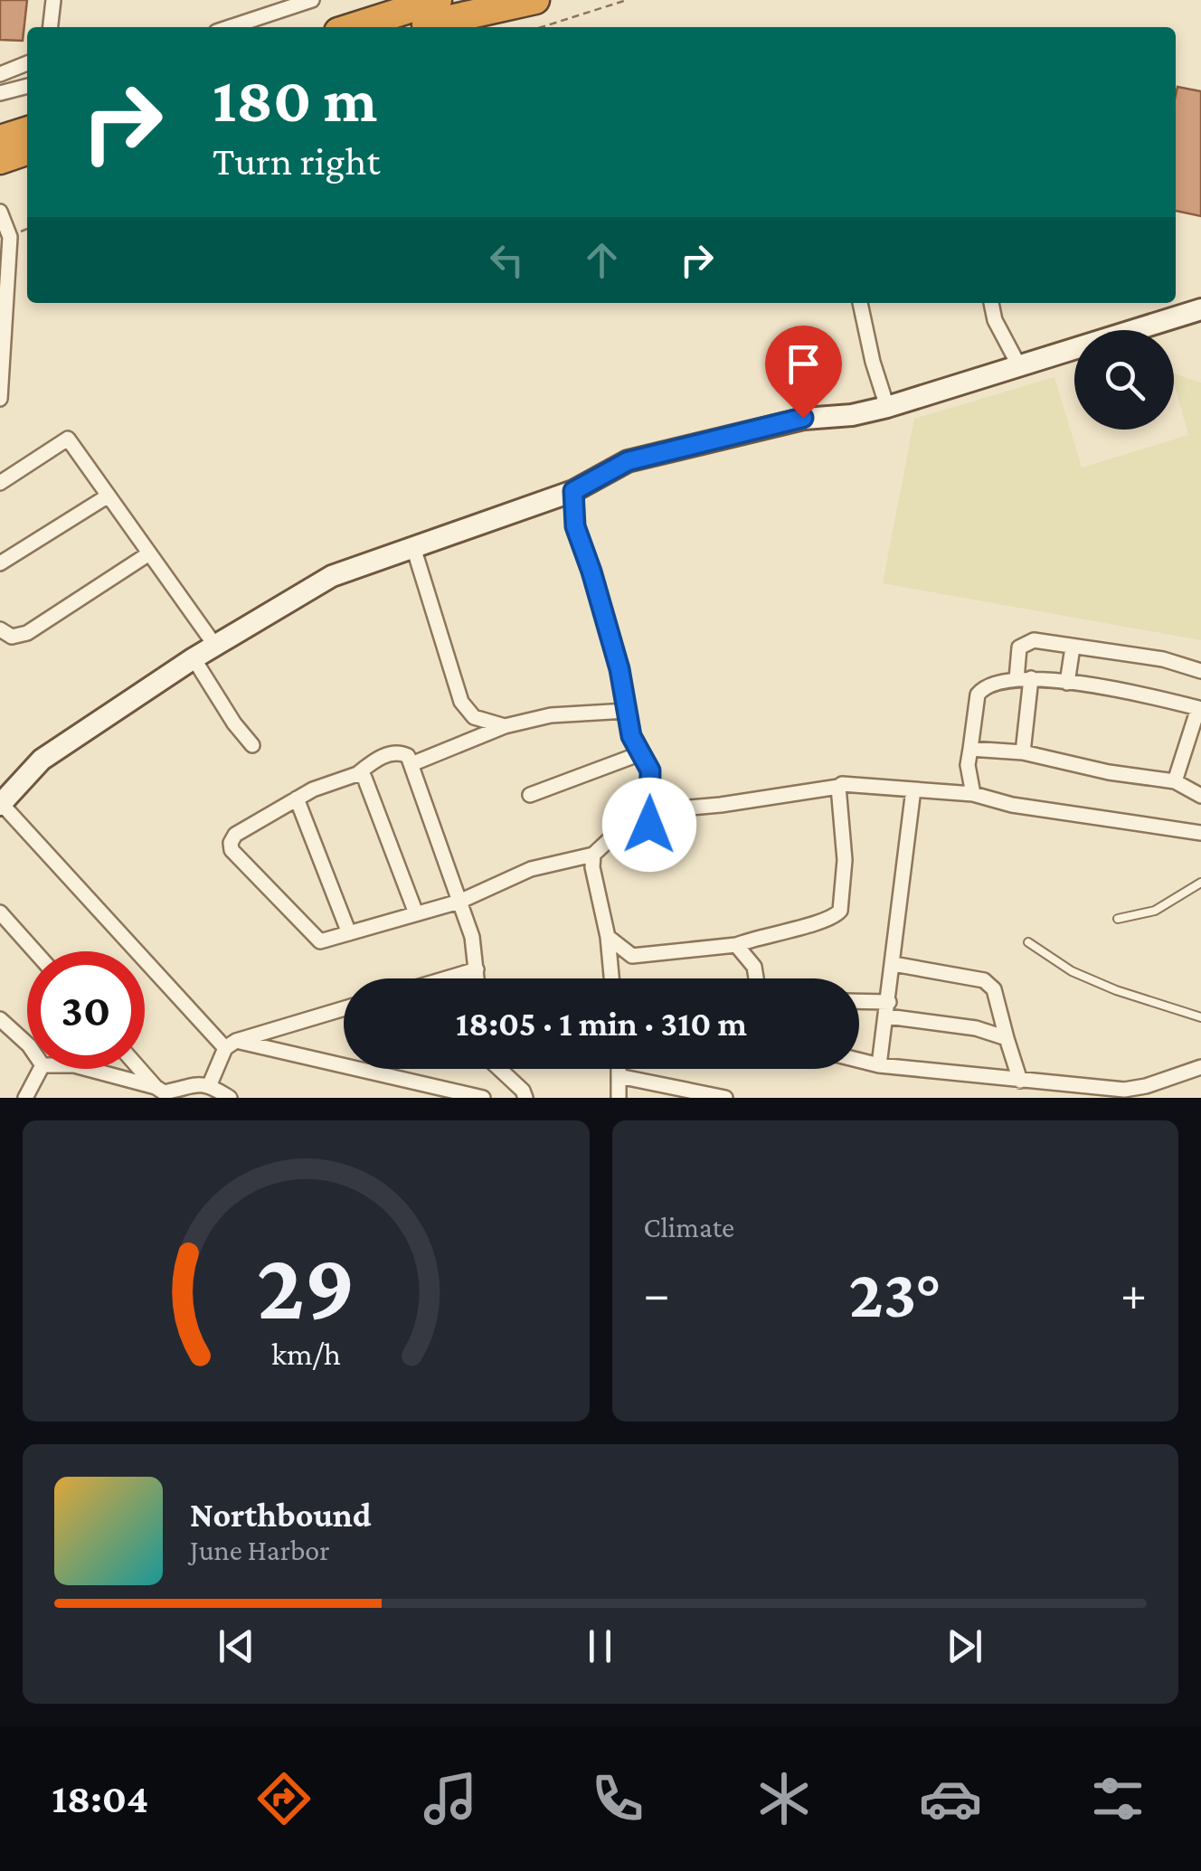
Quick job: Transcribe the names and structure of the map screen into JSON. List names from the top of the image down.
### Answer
{
  "page": {
    "turn": ["180 m", "Turn right"],
    "limit": "30",
    "trip": "18:05 · 1 min · 310 m",
    "tile": "Climate",
    "heat": ["−", "23°", "+"],
    "song": ["Northbound", "June Harbor"],
    "tabs": "18:04",
    "gauge": ["29", "km/h"]
  }
}
